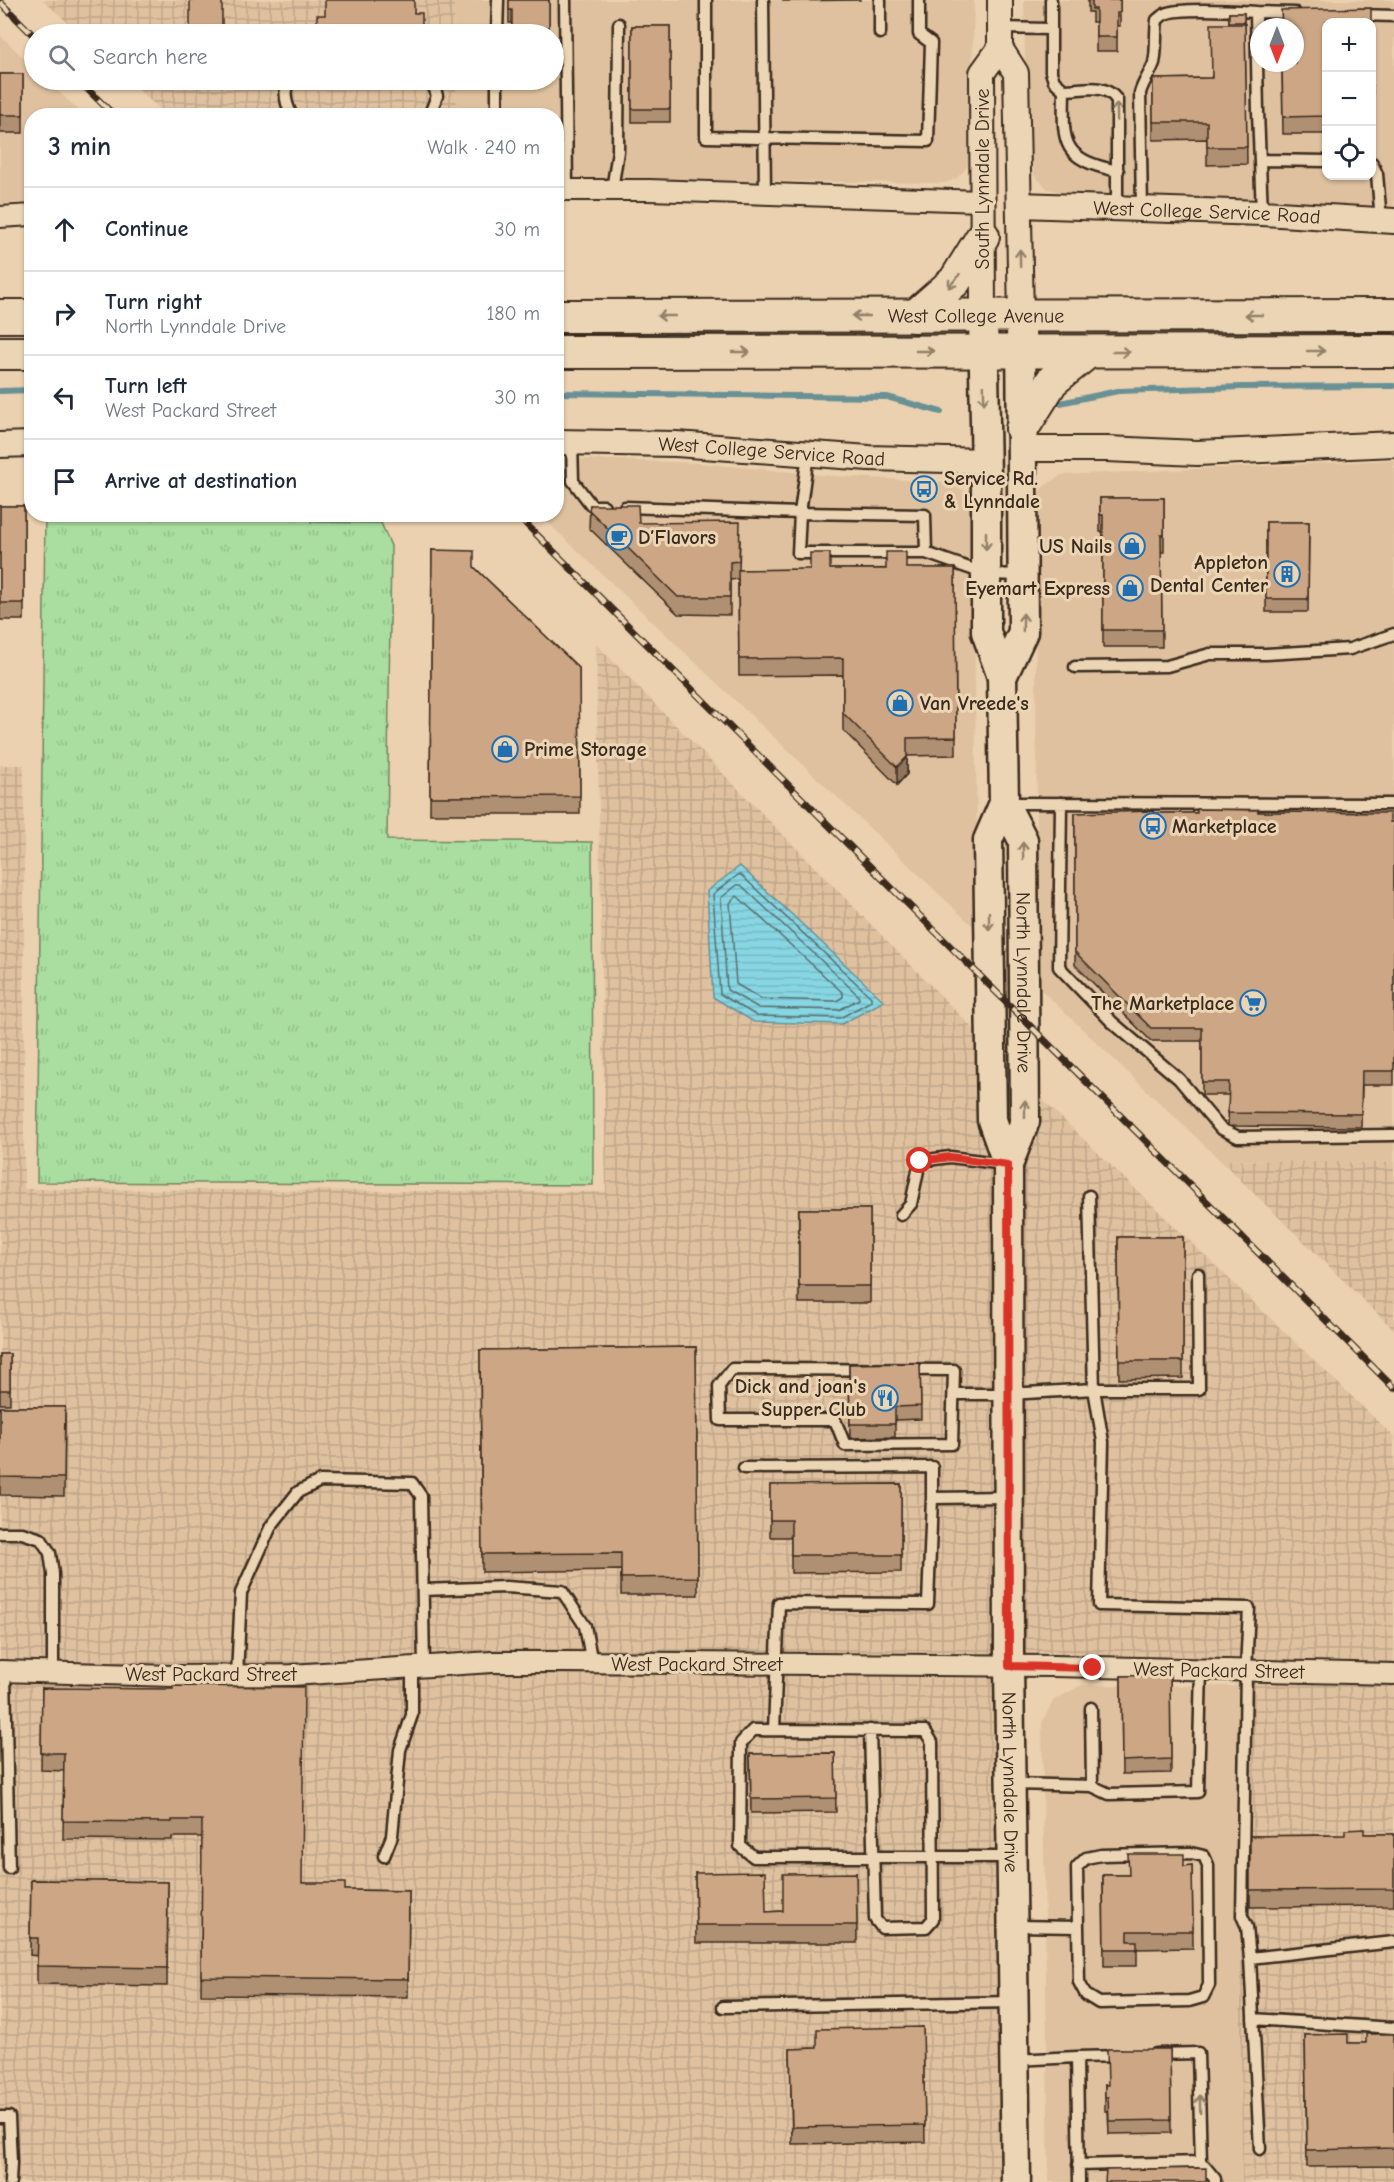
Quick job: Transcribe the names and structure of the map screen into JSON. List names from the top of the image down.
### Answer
{
  "streets": {
    "main road": ["West College Avenue", "North Lynndale Drive"],
    "street": ["South Lynndale Drive", "West College Service Road", "West Packard Street"]
  },
  "crossings": [
    ["South Lynndale Drive", "West College Service Road"],
    ["South Lynndale Drive", "West College Avenue"],
    ["South Lynndale Drive", "North Lynndale Drive"],
    ["West College Service Road", "North Lynndale Drive"],
    ["West College Avenue", "North Lynndale Drive"],
    ["North Lynndale Drive", "West Packard Street"]
  ],
  "places": {
    "bus stop": ["Service Rd. & Lynndale", "Marketplace"],
    "cafe": ["D’Flavors"],
    "shop": [
      "US Nails",
      "Eyemart Express",
      "Van Vreede's",
      "Prime Storage"
    ],
    "building": ["Appleton Dental Center"],
    "supermarket": ["The Marketplace"],
    "restaurant": ["Dick and joan's Supper Club"]
  },
  "north": "bottom",
  "page": {
    "map_buttons": ["+", "−"],
    "search": "Search here",
    "heading": ["3 min", "Walk · 240 m"],
    "list": [
      ["Continue", "30 m"],
      ["Turn right", "North Lynndale Drive", "180 m"],
      ["Turn left", "West Packard Street", "30 m"],
      "Arrive at destination"
    ]
  }
}
